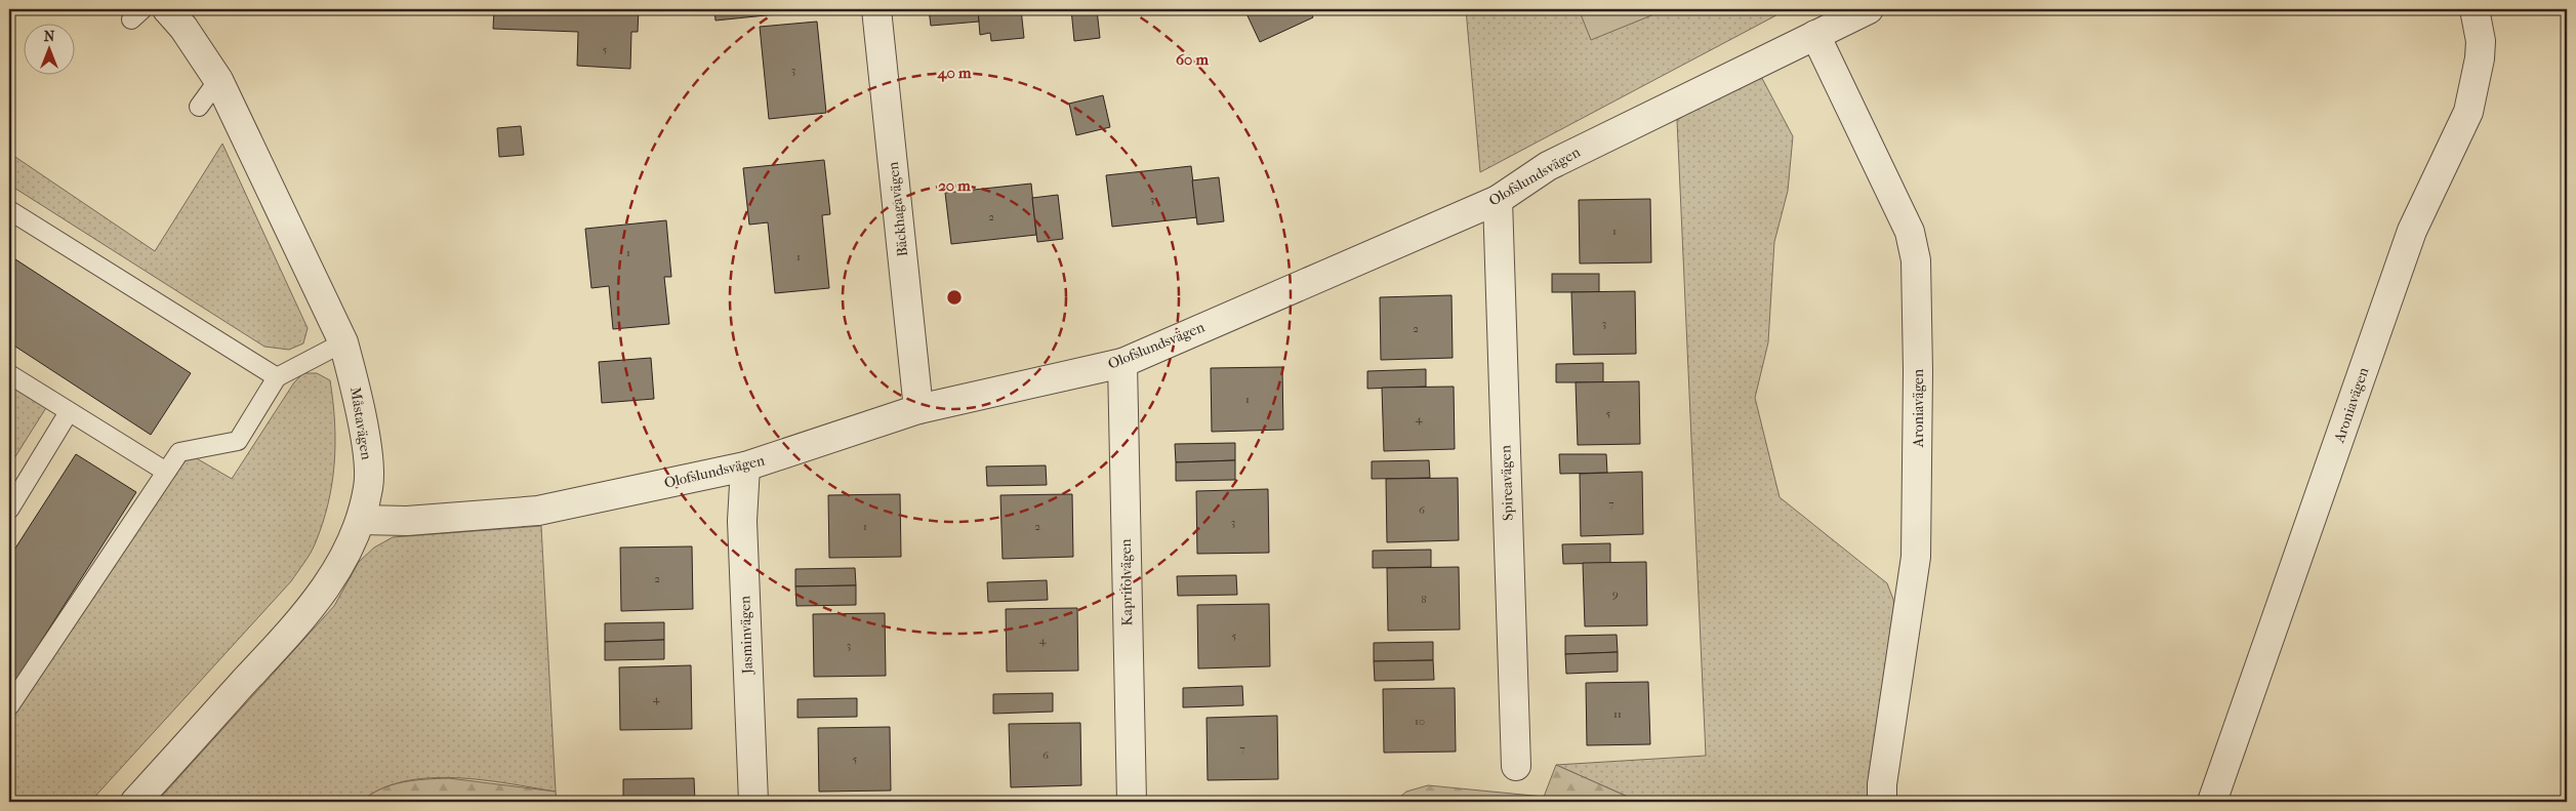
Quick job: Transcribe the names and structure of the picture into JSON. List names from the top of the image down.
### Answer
{
  "streets": {
    "street": [
      "Olofslundsvägen",
      "Bäckhagavägen",
      "Aroniavägen",
      "Måstavägen",
      "Spireavägen",
      "Kaprifolvägen",
      "Jasminvägen"
    ]
  },
  "crossings": [
    ["Olofslundsvägen", "Bäckhagavägen"],
    ["Olofslundsvägen", "Aroniavägen"],
    ["Olofslundsvägen", "Måstavägen"],
    ["Olofslundsvägen", "Spireavägen"],
    ["Olofslundsvägen", "Kaprifolvägen"],
    ["Olofslundsvägen", "Jasminvägen"]
  ],
  "house_numbers": [
    "5",
    "3",
    "3",
    "2",
    "1",
    "1",
    "1",
    "3",
    "2",
    "1",
    "5",
    "4",
    "7",
    "6",
    "3",
    "1",
    "2",
    "2",
    "9",
    "8",
    "5",
    "4",
    "3",
    "4",
    "11",
    "10",
    "7",
    "6",
    "5"
  ],
  "north": "top",
  "rings": ["60 m", "40 m", "20 m"]
}
